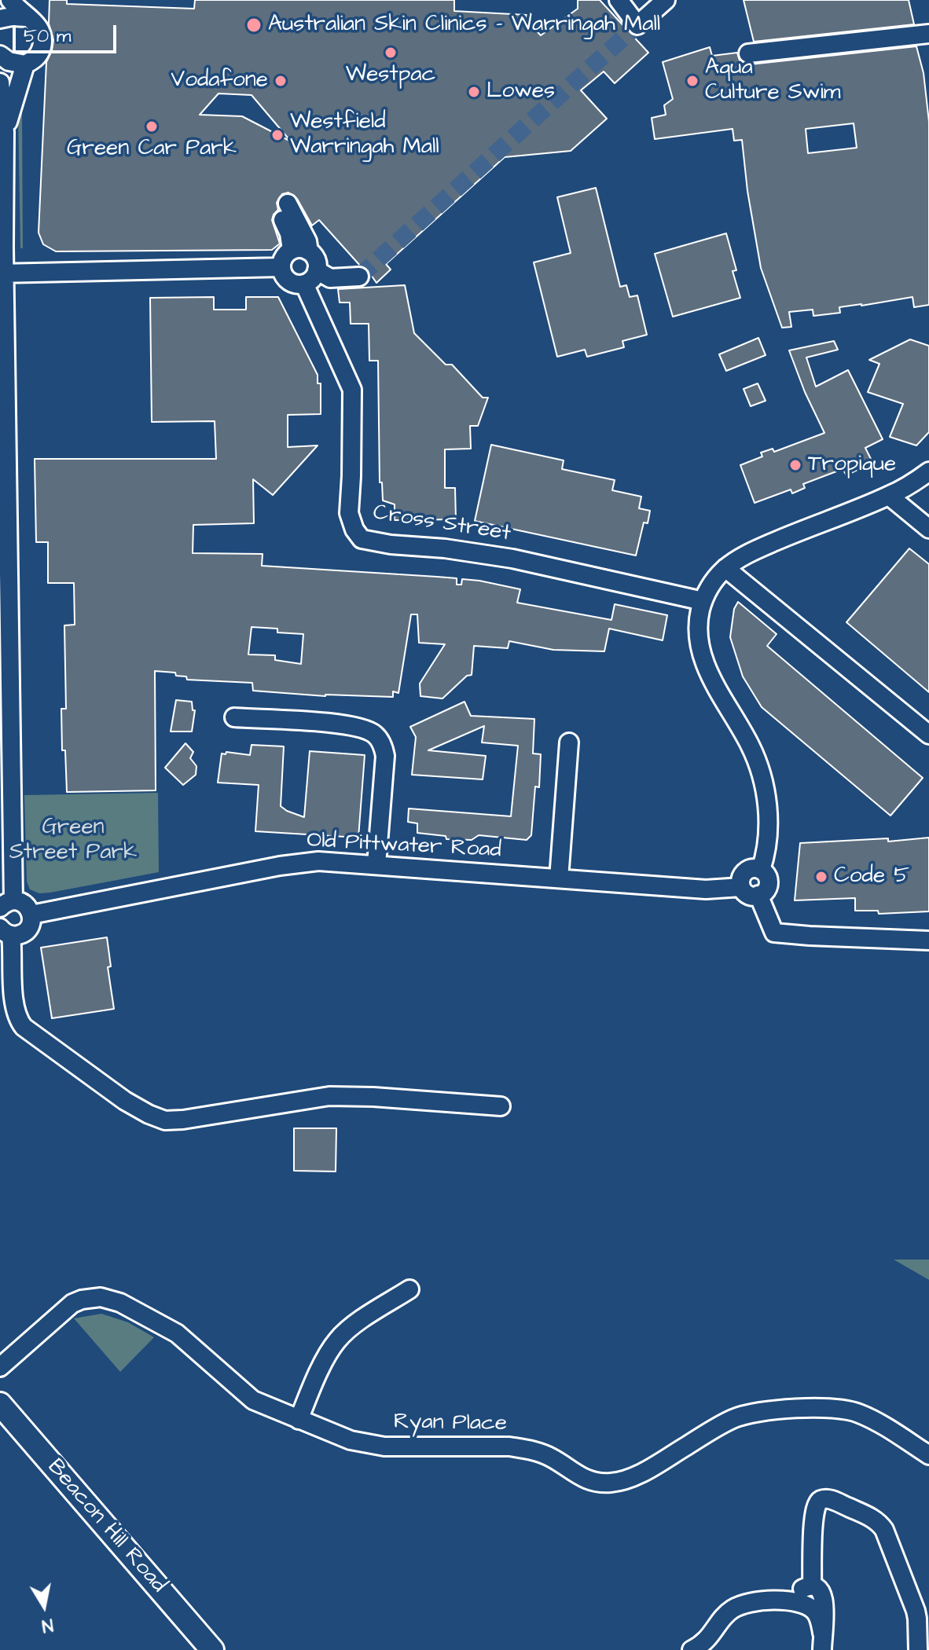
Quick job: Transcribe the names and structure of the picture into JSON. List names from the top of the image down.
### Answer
{
  "streets": {
    "main road": ["Beacon Hill Road"],
    "street": ["Cross Street", "Old Pittwater Road", "Ryan Place"]
  },
  "parks": ["Green Street Park"],
  "places": [
    "Australian Skin Clinics - Warringah Mall",
    "Westpac",
    "Vodafone",
    "Aqua Culture Swim",
    "Lowes",
    "Green Car Park",
    "Westfield Warringah Mall",
    "Tropique",
    "Code 5"
  ],
  "scale_bar": "50 m",
  "north": "bottom"
}
